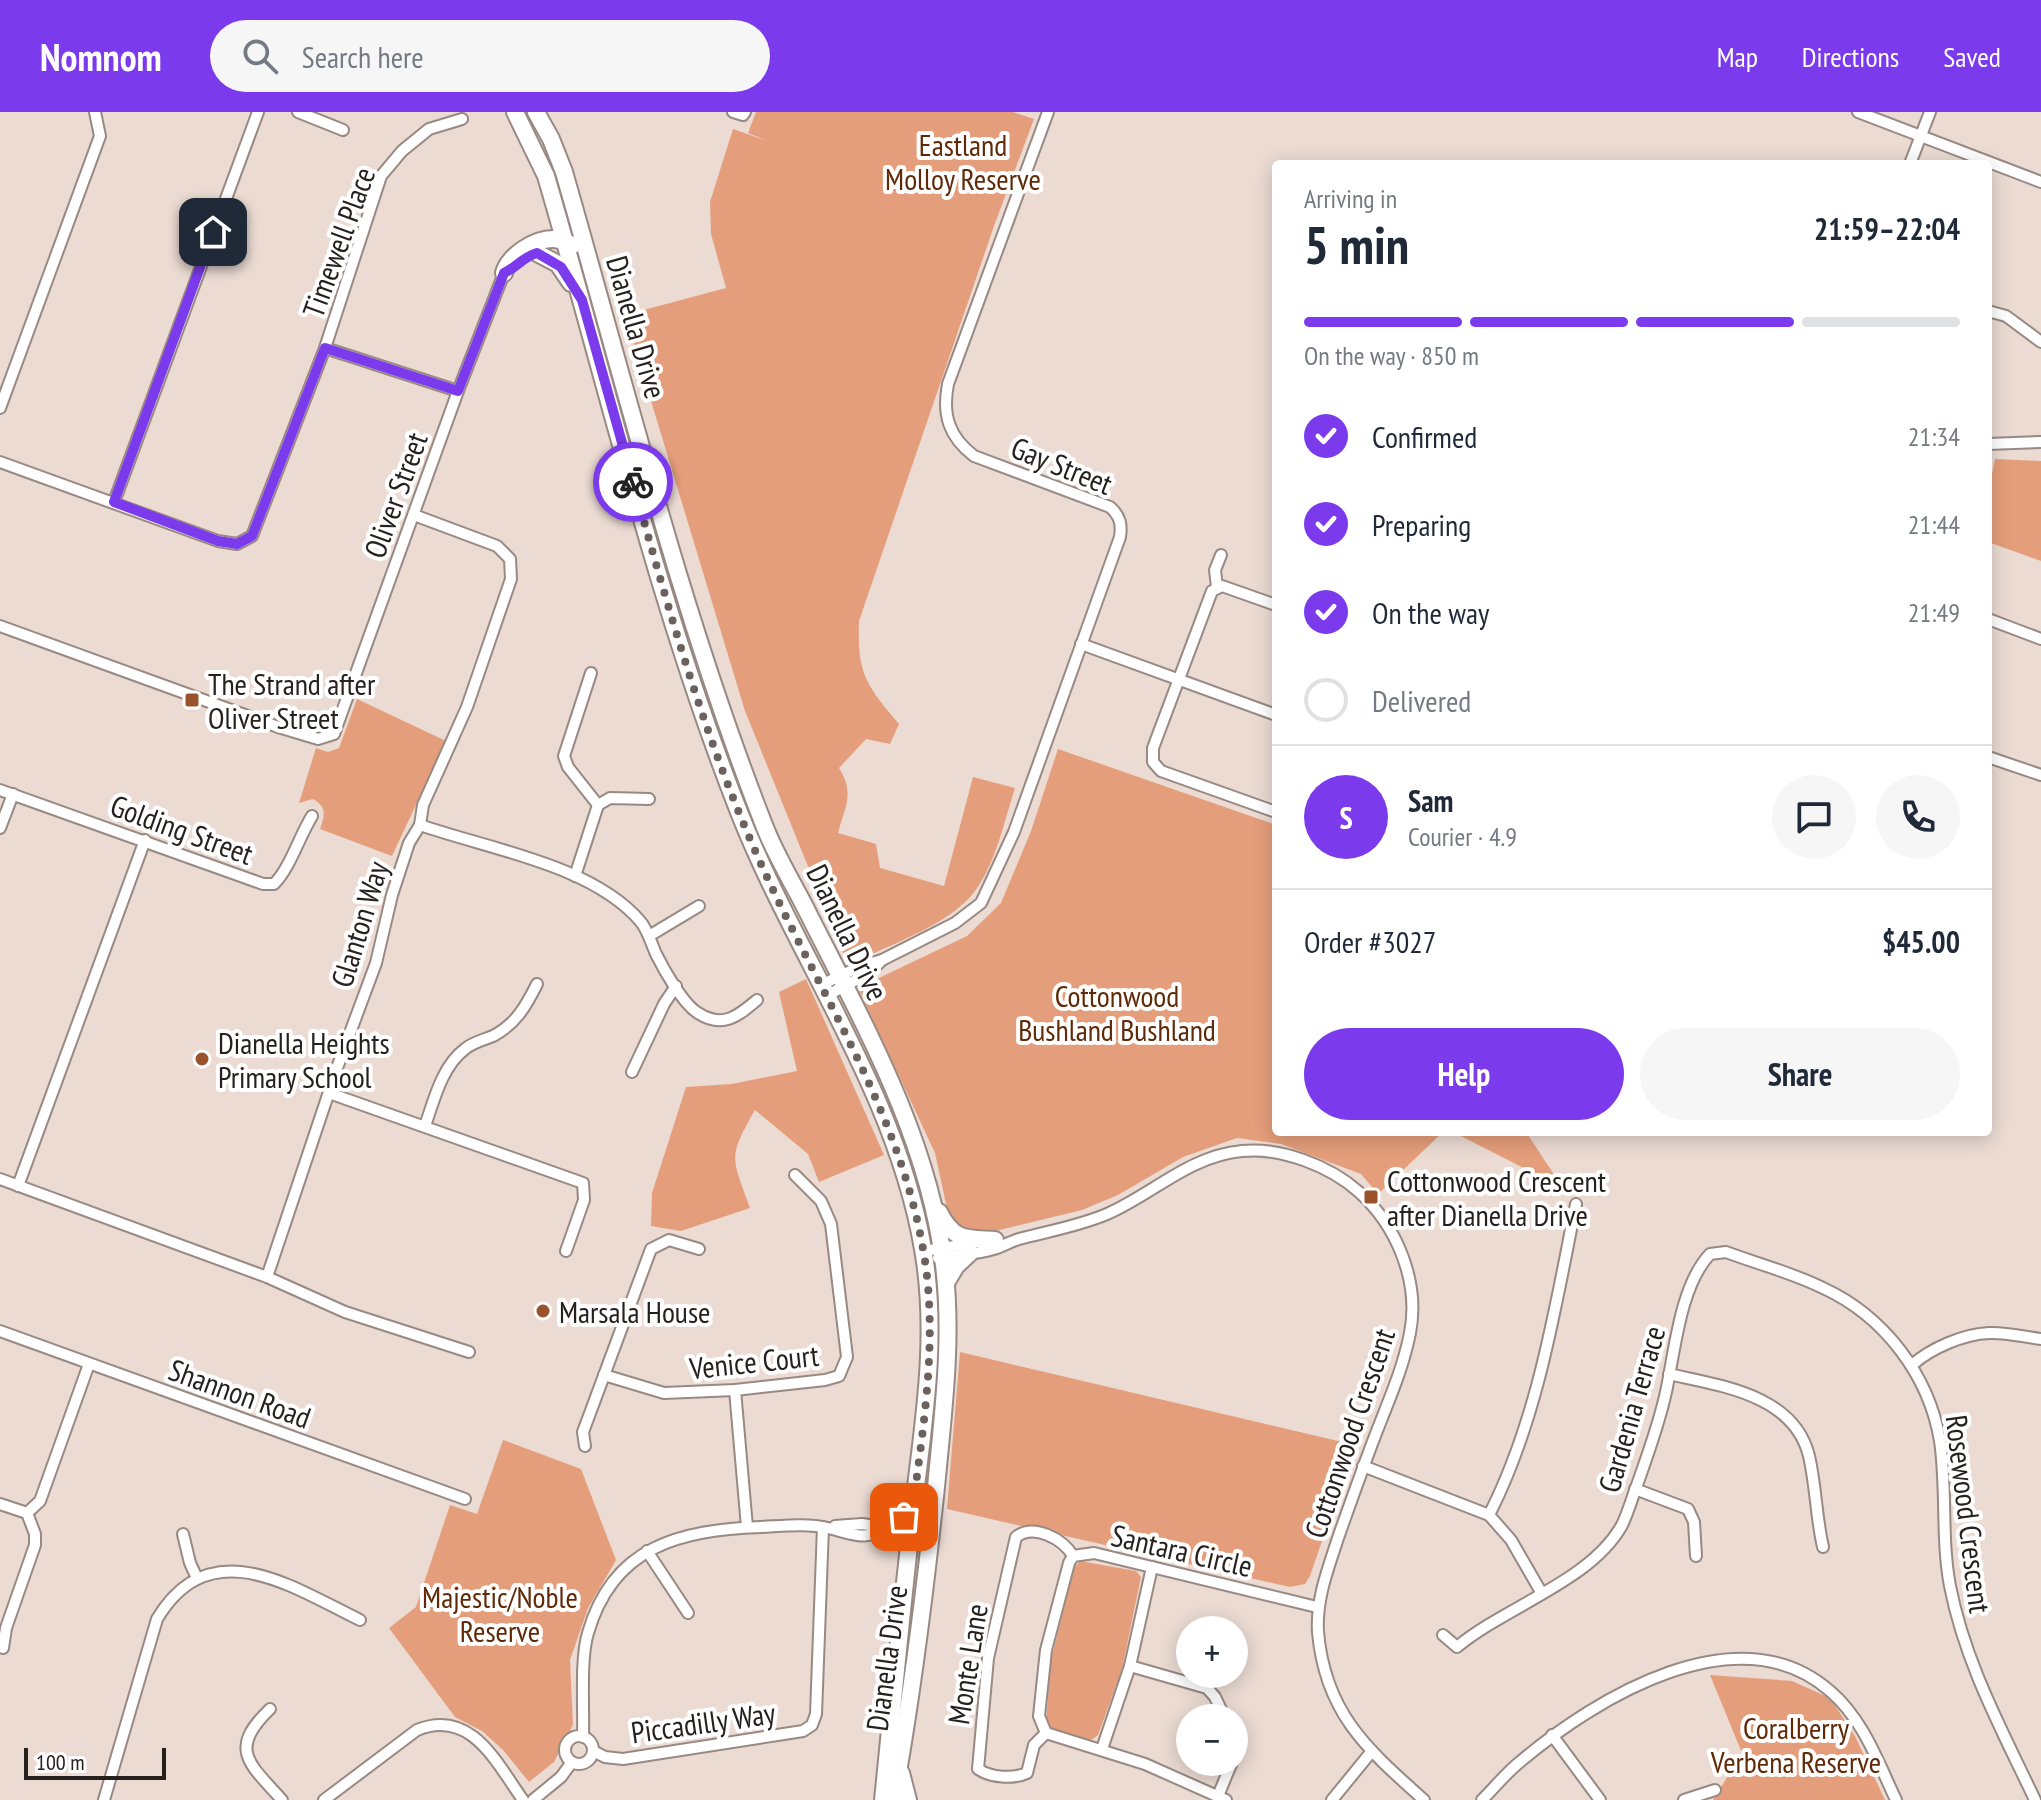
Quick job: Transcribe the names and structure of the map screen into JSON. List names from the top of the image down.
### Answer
{
  "streets": {
    "main road": ["Dianella Drive"],
    "street": [
      "Timewell Place",
      "Gay Street",
      "Oliver Street",
      "Golding Street",
      "Glanton Way",
      "Venice Court",
      "Shannon Road",
      "Gardenia Terrace",
      "Cottonwood Crescent",
      "Rosewood Crescent",
      "Santara Circle",
      "Monte Lane",
      "Piccadilly Way"
    ]
  },
  "crossings": [
    ["Dianella Drive", "Gay Street"],
    ["Dianella Drive", "Cottonwood Crescent"],
    ["Oliver Street", "Glanton Way"],
    ["Gardenia Terrace", "Rosewood Crescent"],
    ["Cottonwood Crescent", "Santara Circle"],
    ["Santara Circle", "Monte Lane"]
  ],
  "parks": [
    "Eastland Molloy Reserve",
    "Cottonwood Bushland Bushland",
    "Majestic/Noble Reserve",
    "Coralberry Verbena Reserve"
  ],
  "places": {
    "transit": ["The Strand after Oliver Street", "Cottonwood Crescent after Dianella Drive"],
    "other": ["Dianella Heights Primary School", "Marsala House"]
  },
  "scale_bar": "100 m",
  "page": {
    "header": "Nomnom",
    "search": "Search here",
    "nav": ["Map", "Directions", "Saved"],
    "heading": ["5 min", "Arriving in", "21:59–22:04"],
    "panel": [
      "Sam",
      "Courier · 4.9",
      "Order #3027",
      "$45.00"
    ],
    "bar": "On the way · 850 m",
    "list": [
      ["Confirmed", "21:34"],
      ["Preparing", "21:44"],
      ["On the way", "21:49"],
      "Delivered"
    ],
    "round": "S",
    "buttons": ["Help", "Share"],
    "map_buttons": ["+", "−"],
    "scale": "100 m"
  }
}
